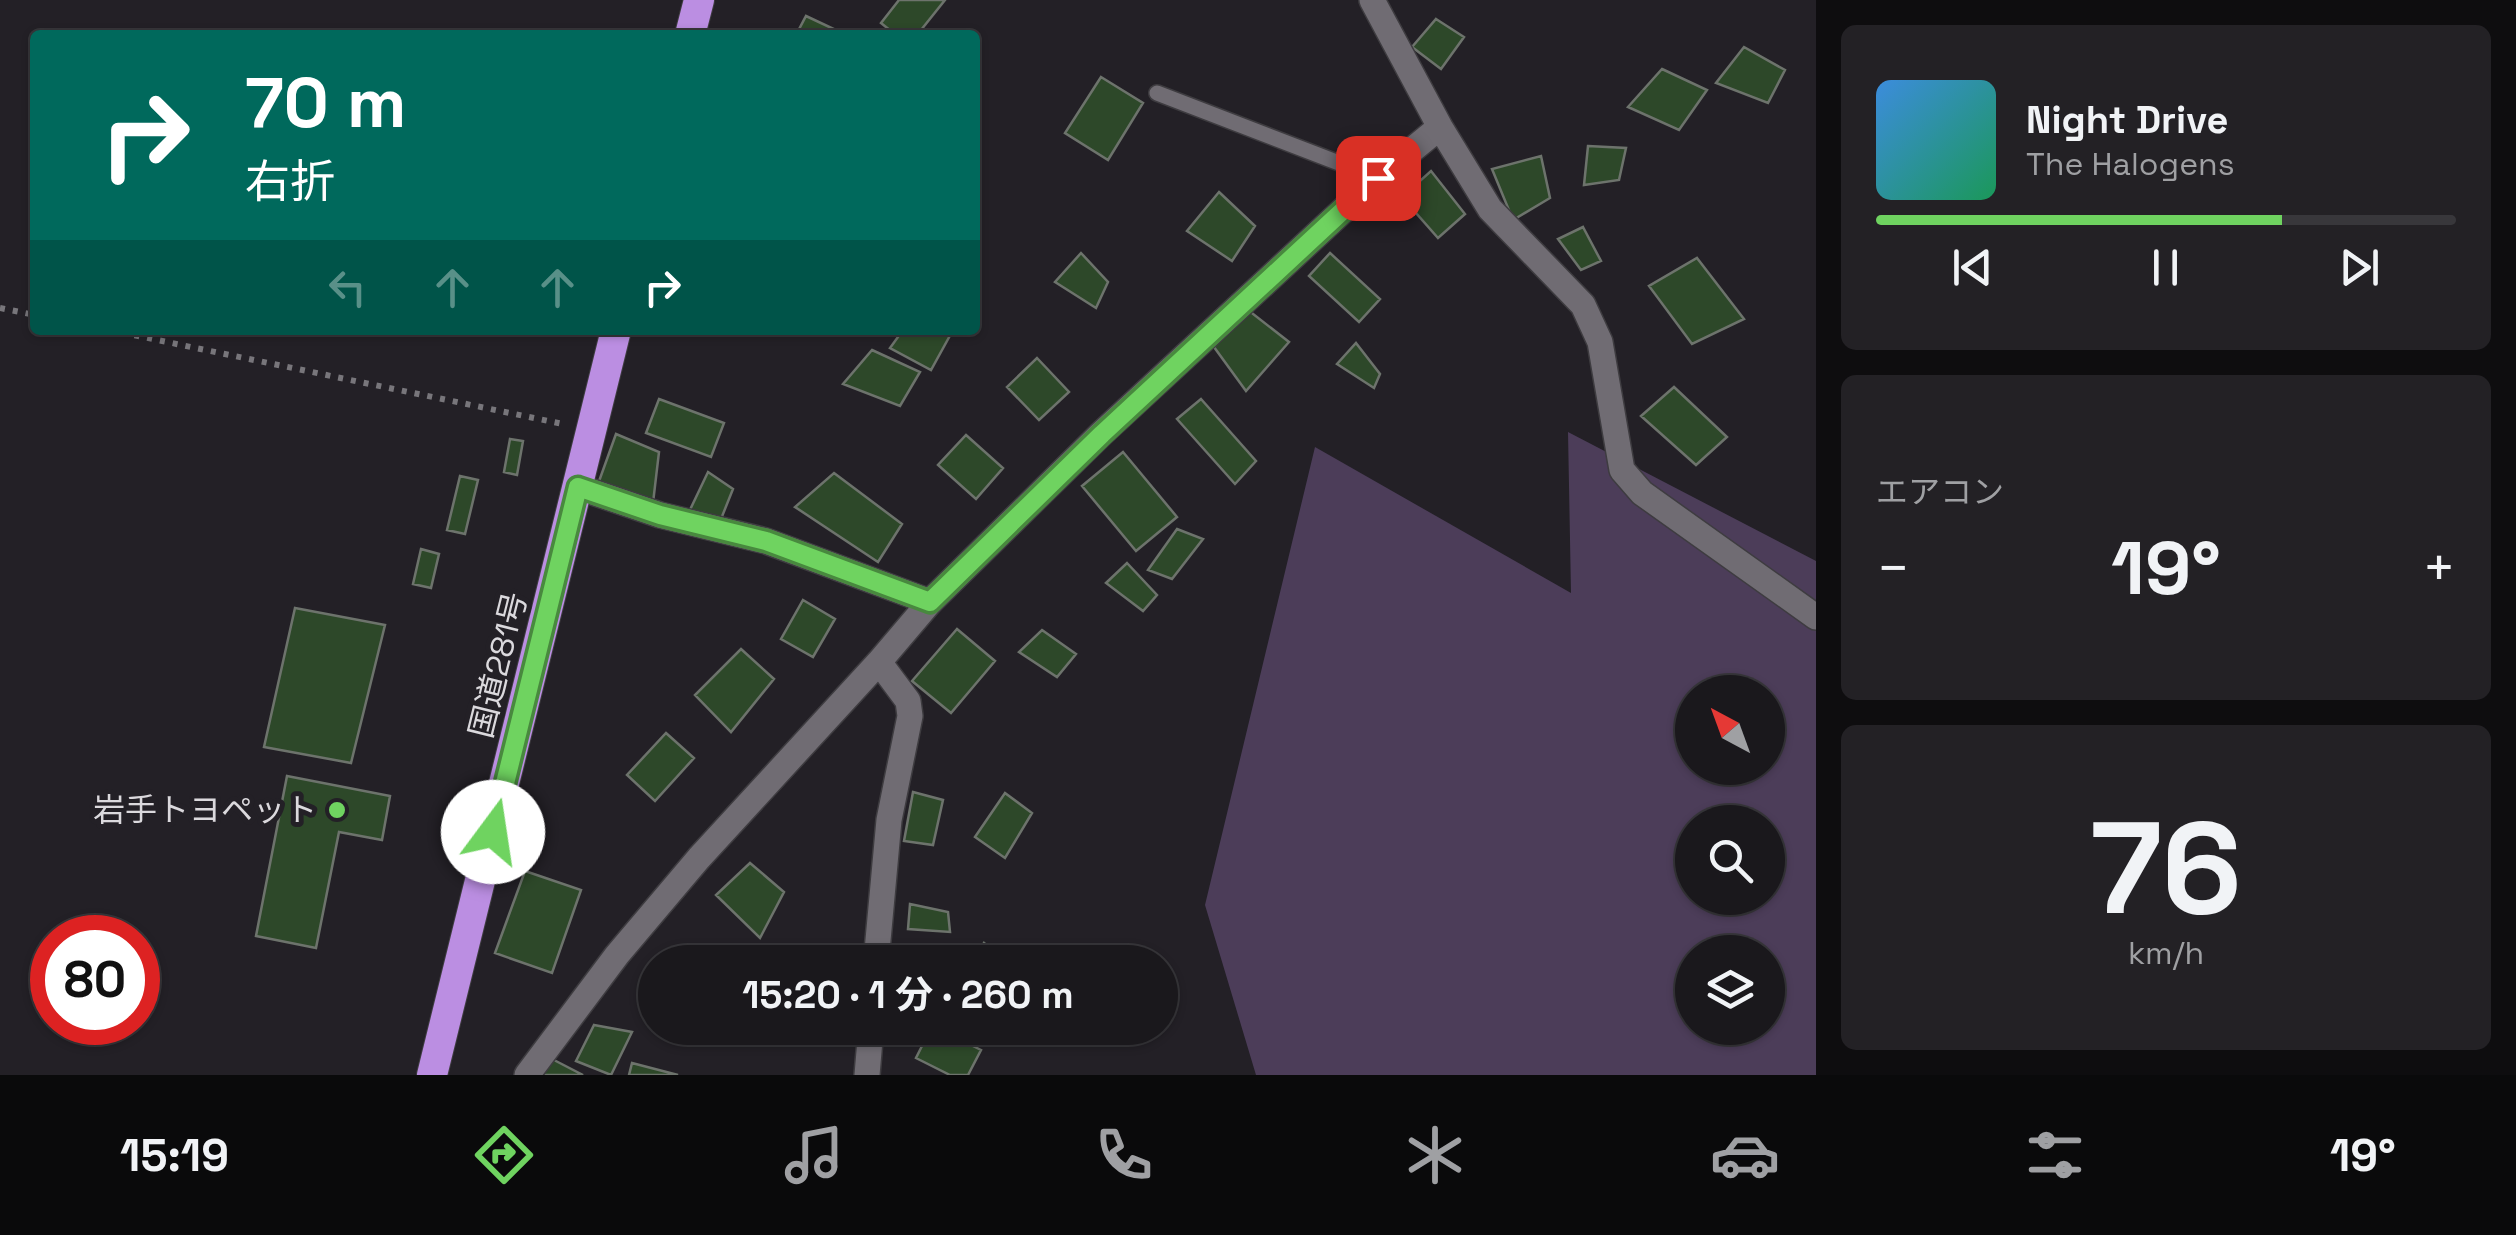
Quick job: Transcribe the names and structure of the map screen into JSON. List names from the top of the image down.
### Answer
{
  "streets": {
    "highway": ["国道281号"]
  },
  "places": ["岩手トヨペット"],
  "north": "top left",
  "page": {
    "turn": ["70 m", "右折"],
    "song": ["Night Drive", "The Halogens"],
    "tile": [
      "エアコン",
      ["76", "km/h"]
    ],
    "heat": ["−", "19°", "+"],
    "limit": "80",
    "trip": "15:20 · 1 分 · 260 m",
    "tabs": ["15:19", "19°"]
  }
}
